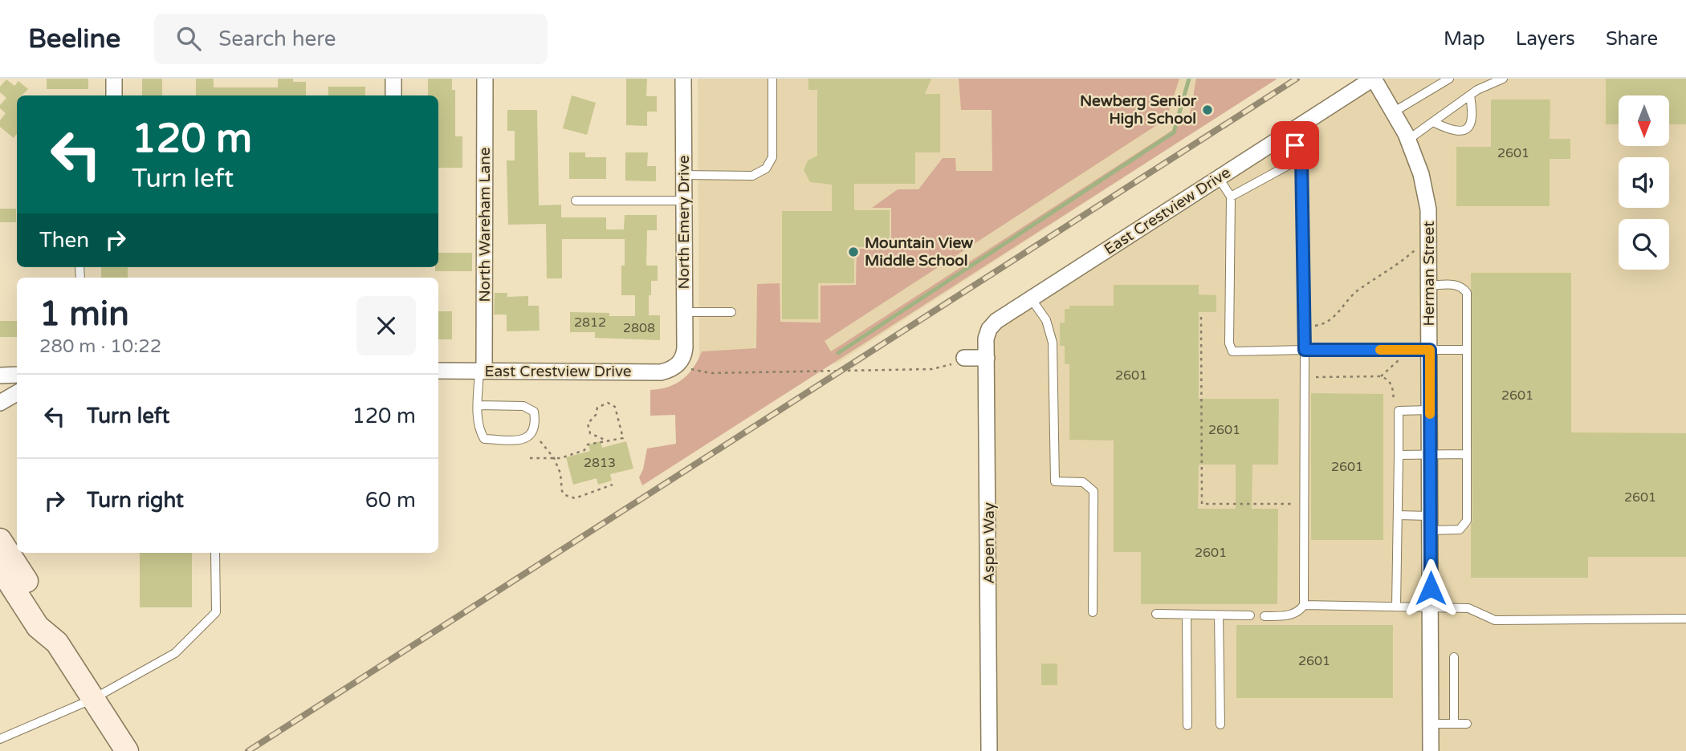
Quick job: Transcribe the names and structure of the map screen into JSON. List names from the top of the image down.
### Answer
{
  "streets": {
    "street": [
      "East Crestview Drive",
      "North Emery Drive",
      "North Wareham Lane",
      "Herman Street",
      "Aspen Way"
    ]
  },
  "crossings": [
    ["East Crestview Drive", "North Emery Drive"],
    ["East Crestview Drive", "North Wareham Lane"],
    ["East Crestview Drive", "Herman Street"],
    ["East Crestview Drive", "Aspen Way"]
  ],
  "places": ["Newberg Senior High School", "Mountain View Middle School"],
  "house_numbers": [
    "2601",
    "2812",
    "2808",
    "2601",
    "2601",
    "2601",
    "2813",
    "2601",
    "2601",
    "2601",
    "2601"
  ],
  "north": "bottom",
  "page": {
    "header": "Beeline",
    "search": "Search here",
    "nav": ["Map", "Layers", "Share"],
    "turn": ["120 m", "Turn left"],
    "then": "Then",
    "heading": ["1 min", "280 m · 10:22"],
    "list": [
      {
        "name": "Turn left",
        "value": "120 m"
      },
      {
        "name": "Turn right",
        "value": "60 m"
      }
    ]
  }
}
